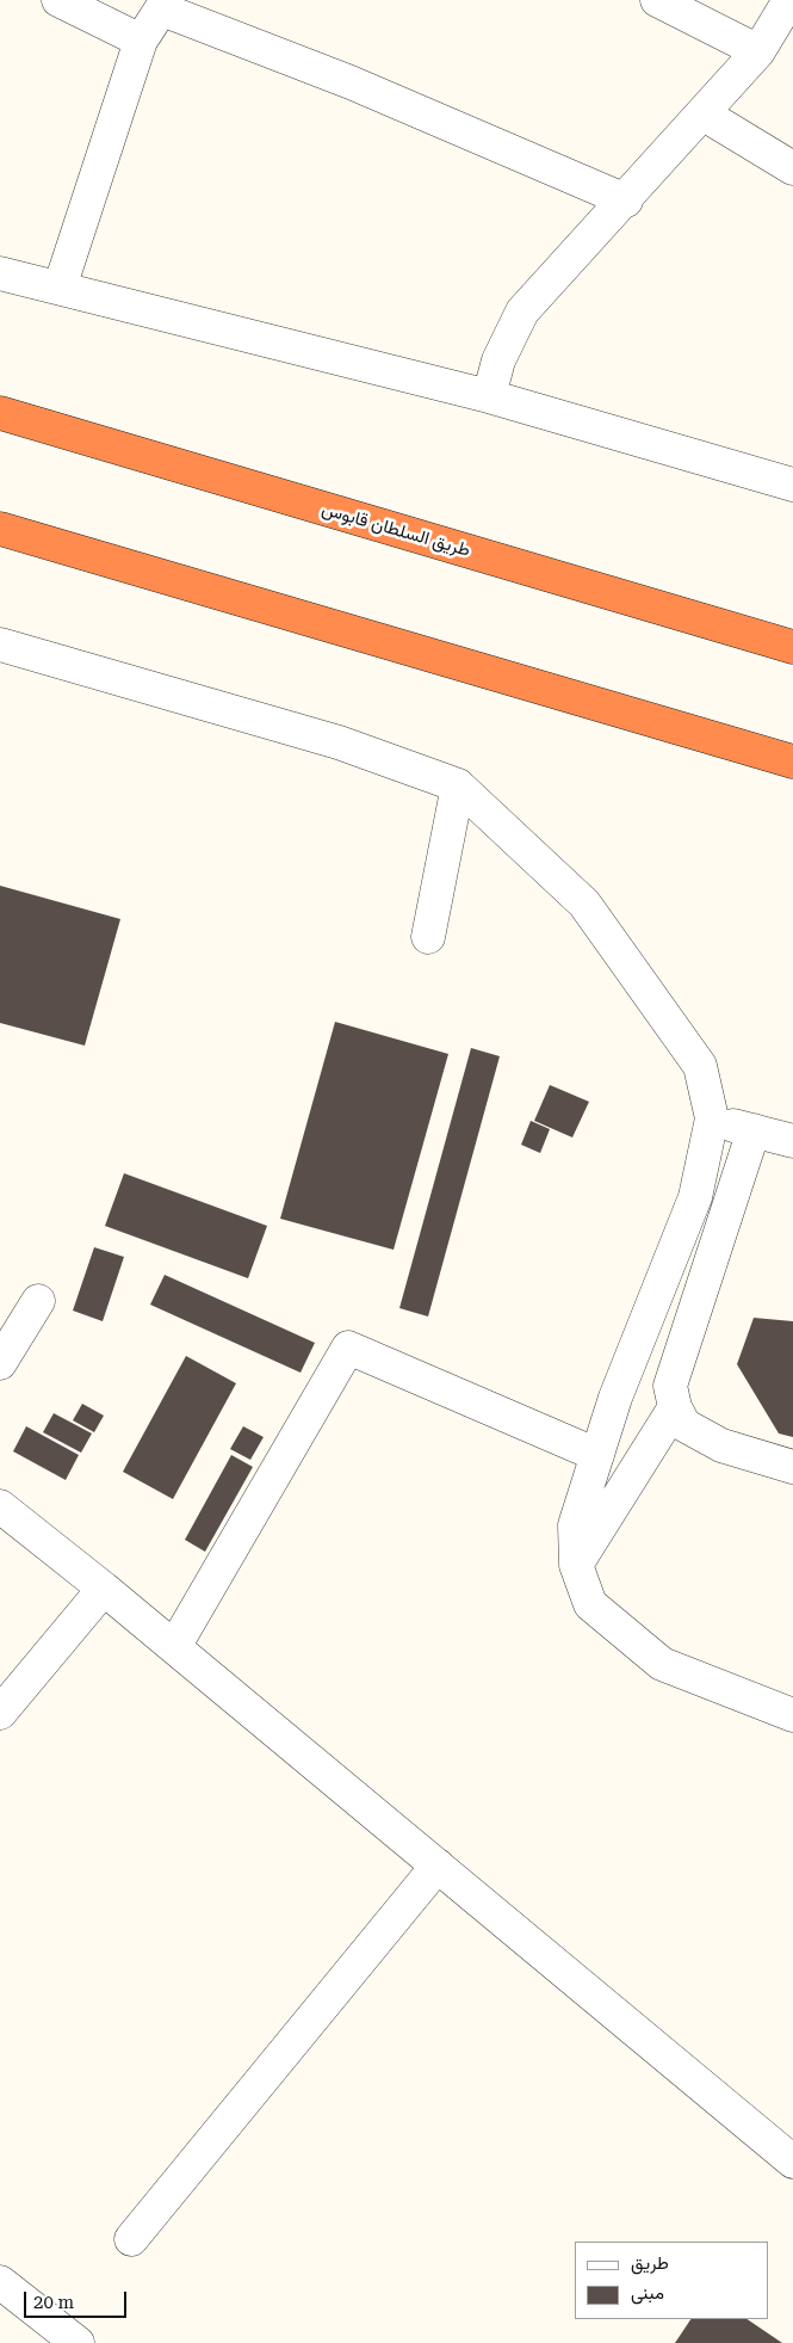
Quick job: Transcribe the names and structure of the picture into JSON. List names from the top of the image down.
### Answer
{
  "streets": {
    "highway": ["طريق السلطان قابوس"]
  },
  "legend": ["طريق", "مبنى"],
  "scale_bar": "20 m"
}
